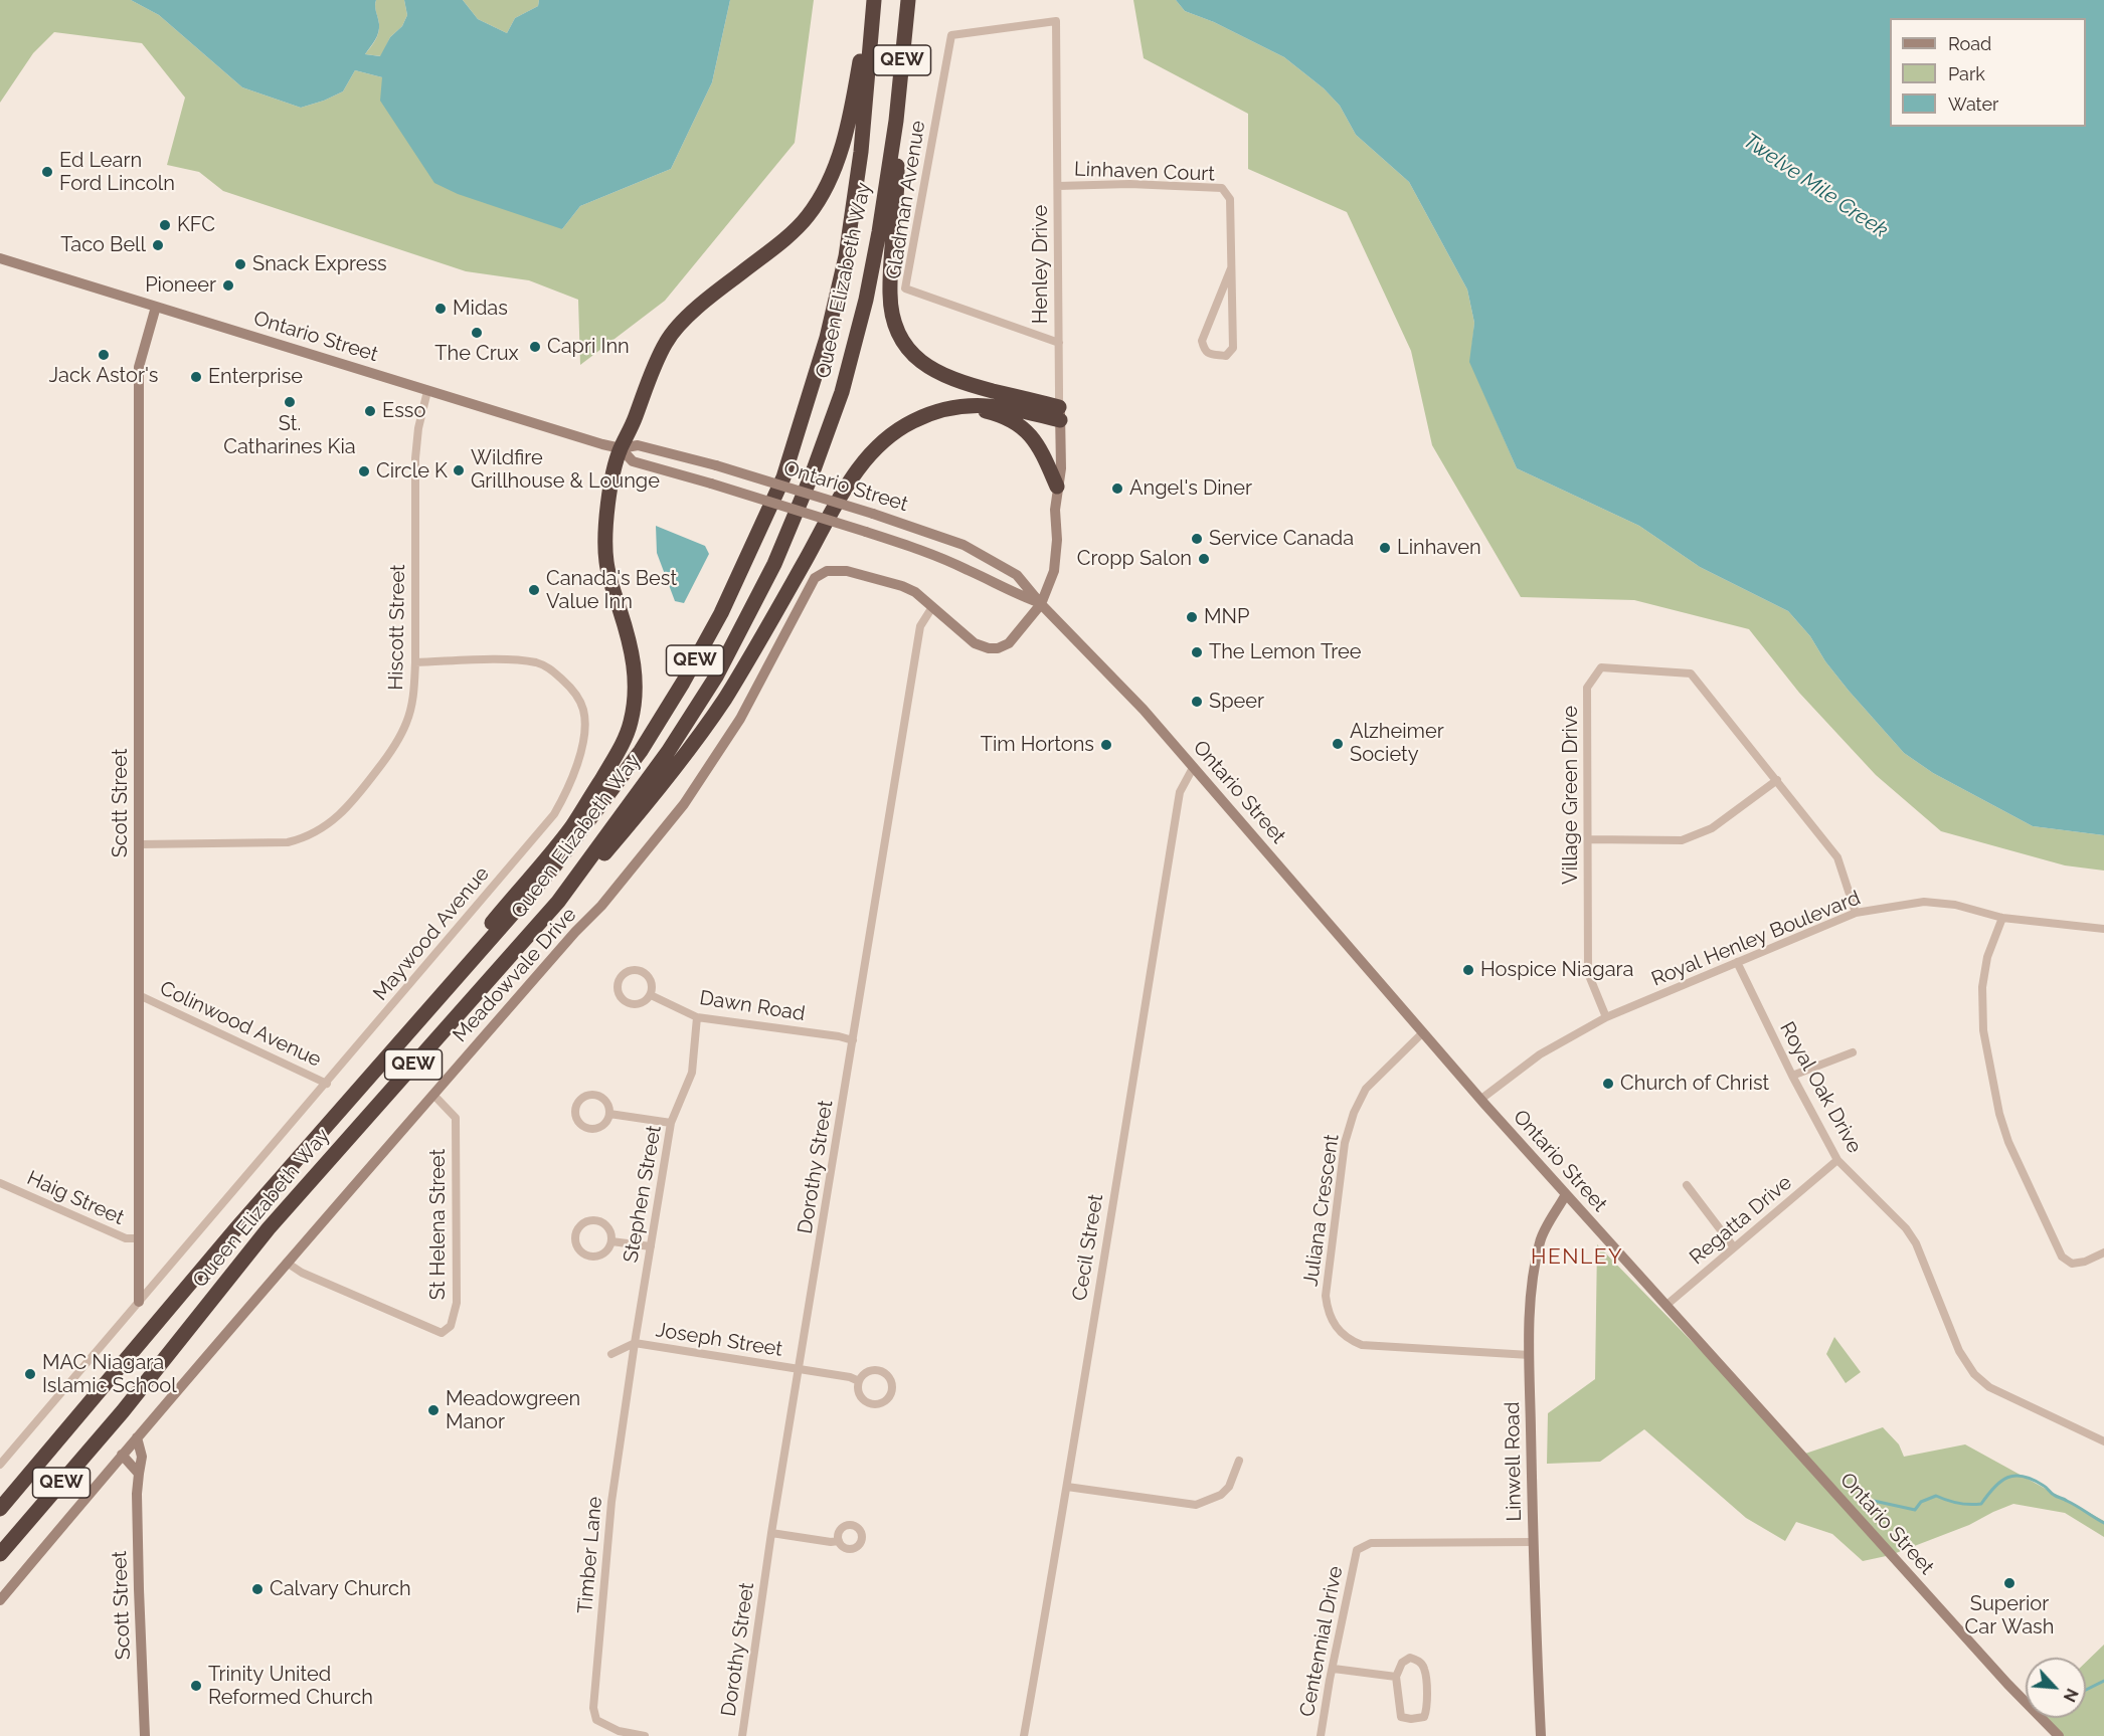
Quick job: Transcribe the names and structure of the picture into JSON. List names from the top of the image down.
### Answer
{
  "streets": {
    "highway": ["QEW", "Queen Elizabeth Way"],
    "main road": [
      "Henley Drive",
      "Ontario Street",
      "Scott Street",
      "Meadowvale Drive",
      "Linwell Road"
    ],
    "street": [
      "Linhaven Court",
      "Gladman Avenue",
      "Hiscott Street",
      "Village Green Drive",
      "Maywood Avenue",
      "Royal Henley Boulevard",
      "Dawn Road",
      "Colinwood Avenue",
      "Royal Oak Drive",
      "Dorothy Street",
      "Stephen Street",
      "Haig Street",
      "Juliana Crescent",
      "Regatta Drive",
      "St Helena Street",
      "Cecil Street",
      "Joseph Street",
      "Timber Lane",
      "Centennial Drive"
    ]
  },
  "crossings": [
    ["Linhaven Court", "Henley Drive"],
    ["Gladman Avenue", "Henley Drive"],
    ["Henley Drive", "Ontario Street"],
    ["Henley Drive", "Meadowvale Drive"],
    ["Ontario Street", "Hiscott Street"],
    ["Ontario Street", "Scott Street"],
    ["Ontario Street", "Royal Henley Boulevard"],
    ["Ontario Street", "Meadowvale Drive"],
    ["Ontario Street", "Juliana Crescent"],
    ["Ontario Street", "Regatta Drive"],
    ["Ontario Street", "Cecil Street"],
    ["Ontario Street", "Linwell Road"],
    ["Hiscott Street", "Scott Street"],
    ["Hiscott Street", "Maywood Avenue"],
    ["Village Green Drive", "Royal Henley Boulevard"],
    ["Scott Street", "Maywood Avenue"],
    ["Scott Street", "Meadowvale Drive"],
    ["Scott Street", "Colinwood Avenue"],
    ["Scott Street", "Haig Street"],
    ["Maywood Avenue", "Colinwood Avenue"],
    ["Royal Henley Boulevard", "Royal Oak Drive"],
    ["Meadowvale Drive", "Dorothy Street"],
    ["Meadowvale Drive", "St Helena Street"],
    ["Dawn Road", "Dorothy Street"],
    ["Dawn Road", "Stephen Street"],
    ["Royal Oak Drive", "Regatta Drive"],
    ["Dorothy Street", "Joseph Street"],
    ["Stephen Street", "Joseph Street"],
    ["Stephen Street", "Timber Lane"],
    ["Juliana Crescent", "Linwell Road"],
    ["Joseph Street", "Timber Lane"],
    ["Linwell Road", "Centennial Drive"]
  ],
  "districts": ["HENLEY"],
  "water": ["Twelve Mile Creek"],
  "places": [
    "Ed Learn Ford Lincoln",
    "KFC",
    "Taco Bell",
    "Snack Express",
    "Pioneer",
    "Midas",
    "The Crux",
    "Capri Inn",
    "Jack Astor's",
    "Enterprise",
    "St. Catharines Kia",
    "Esso",
    "Wildfire Grillhouse & Lounge",
    "Circle K",
    "Angel's Diner",
    "Service Canada",
    "Linhaven",
    "Cropp Salon",
    "Canada's Best Value Inn",
    "MNP",
    "The Lemon Tree",
    "Speer",
    "Alzheimer Society",
    "Tim Hortons",
    "Hospice Niagara",
    "Church of Christ",
    "MAC Niagara Islamic School",
    "Meadowgreen Manor",
    "Superior Car Wash",
    "Calvary Church",
    "Trinity United Reformed Church"
  ],
  "legend": ["Road", "Park", "Water"],
  "north": "bottom right"
}
